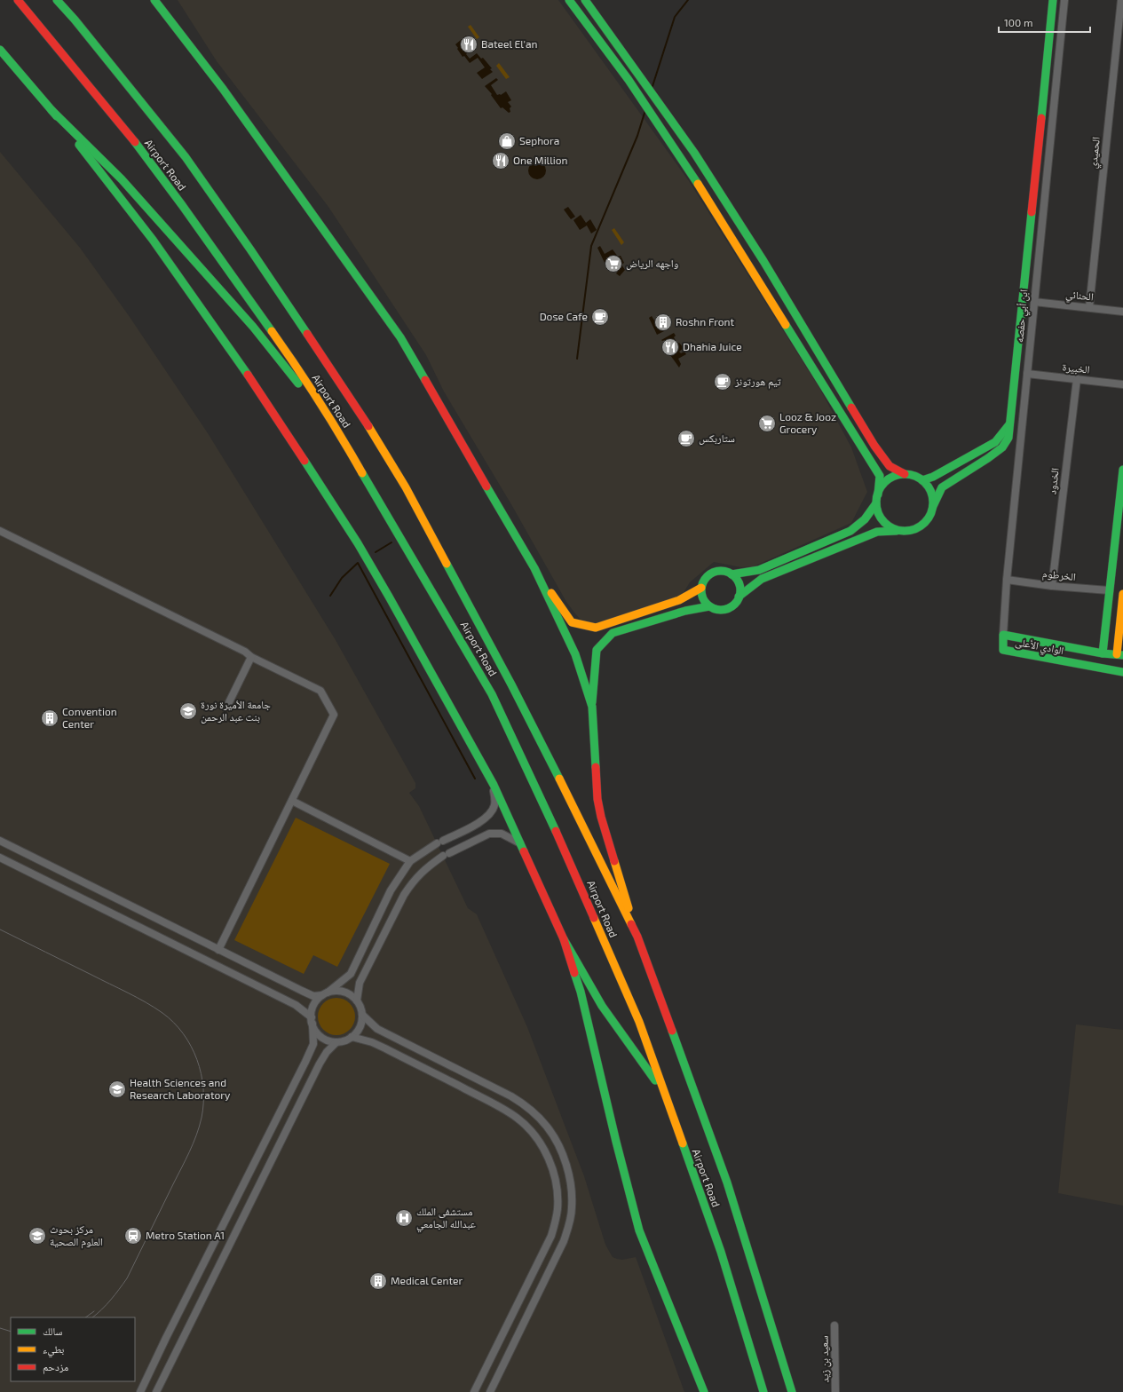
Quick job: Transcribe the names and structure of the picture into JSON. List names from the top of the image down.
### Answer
{
  "streets": {
    "main road": ["Airport Road", "الوادي الأعلى"],
    "street": [
      "الحميدي",
      "الحنائي",
      "ابن أبي حفصه",
      "الخبيرة",
      "الخدود",
      "الخرطوم",
      "سعيد بن زيد"
    ]
  },
  "crossings": [
    ["الحميدي", "الحنائي"],
    ["الحنائي", "ابن أبي حفصه"],
    ["ابن أبي حفصه", "الخبيرة"],
    ["ابن أبي حفصه", "الخرطوم"],
    ["ابن أبي حفصه", "الوادي الأعلى"],
    ["الخبيرة", "الخدود"],
    ["الخدود", "الخرطوم"]
  ],
  "places": {
    "restaurant": ["Bateel El'an", "One Million", "Dhahia Juice"],
    "shop": ["Sephora"],
    "supermarket": ["واجهه الرياض", "Looz & Jooz Grocery"],
    "cafe": ["Dose Cafe", "تيم هورتونز", "ستاربكس"],
    "building": ["Roshn Front", "Convention Center", "Medical Center"],
    "school or university": ["جامعة الأميرة نورة بنت عبد الرحمن", "Health Sciences and Research Laboratory", "مركز بحوث العلوم الصحية"],
    "hospital": ["مستشفى الملك عبدالله الجامعي"],
    "station": ["Metro Station A1"]
  },
  "legend": ["سالك", "بطيء", "مزدحم"],
  "scale_bar": "100 m"
}
